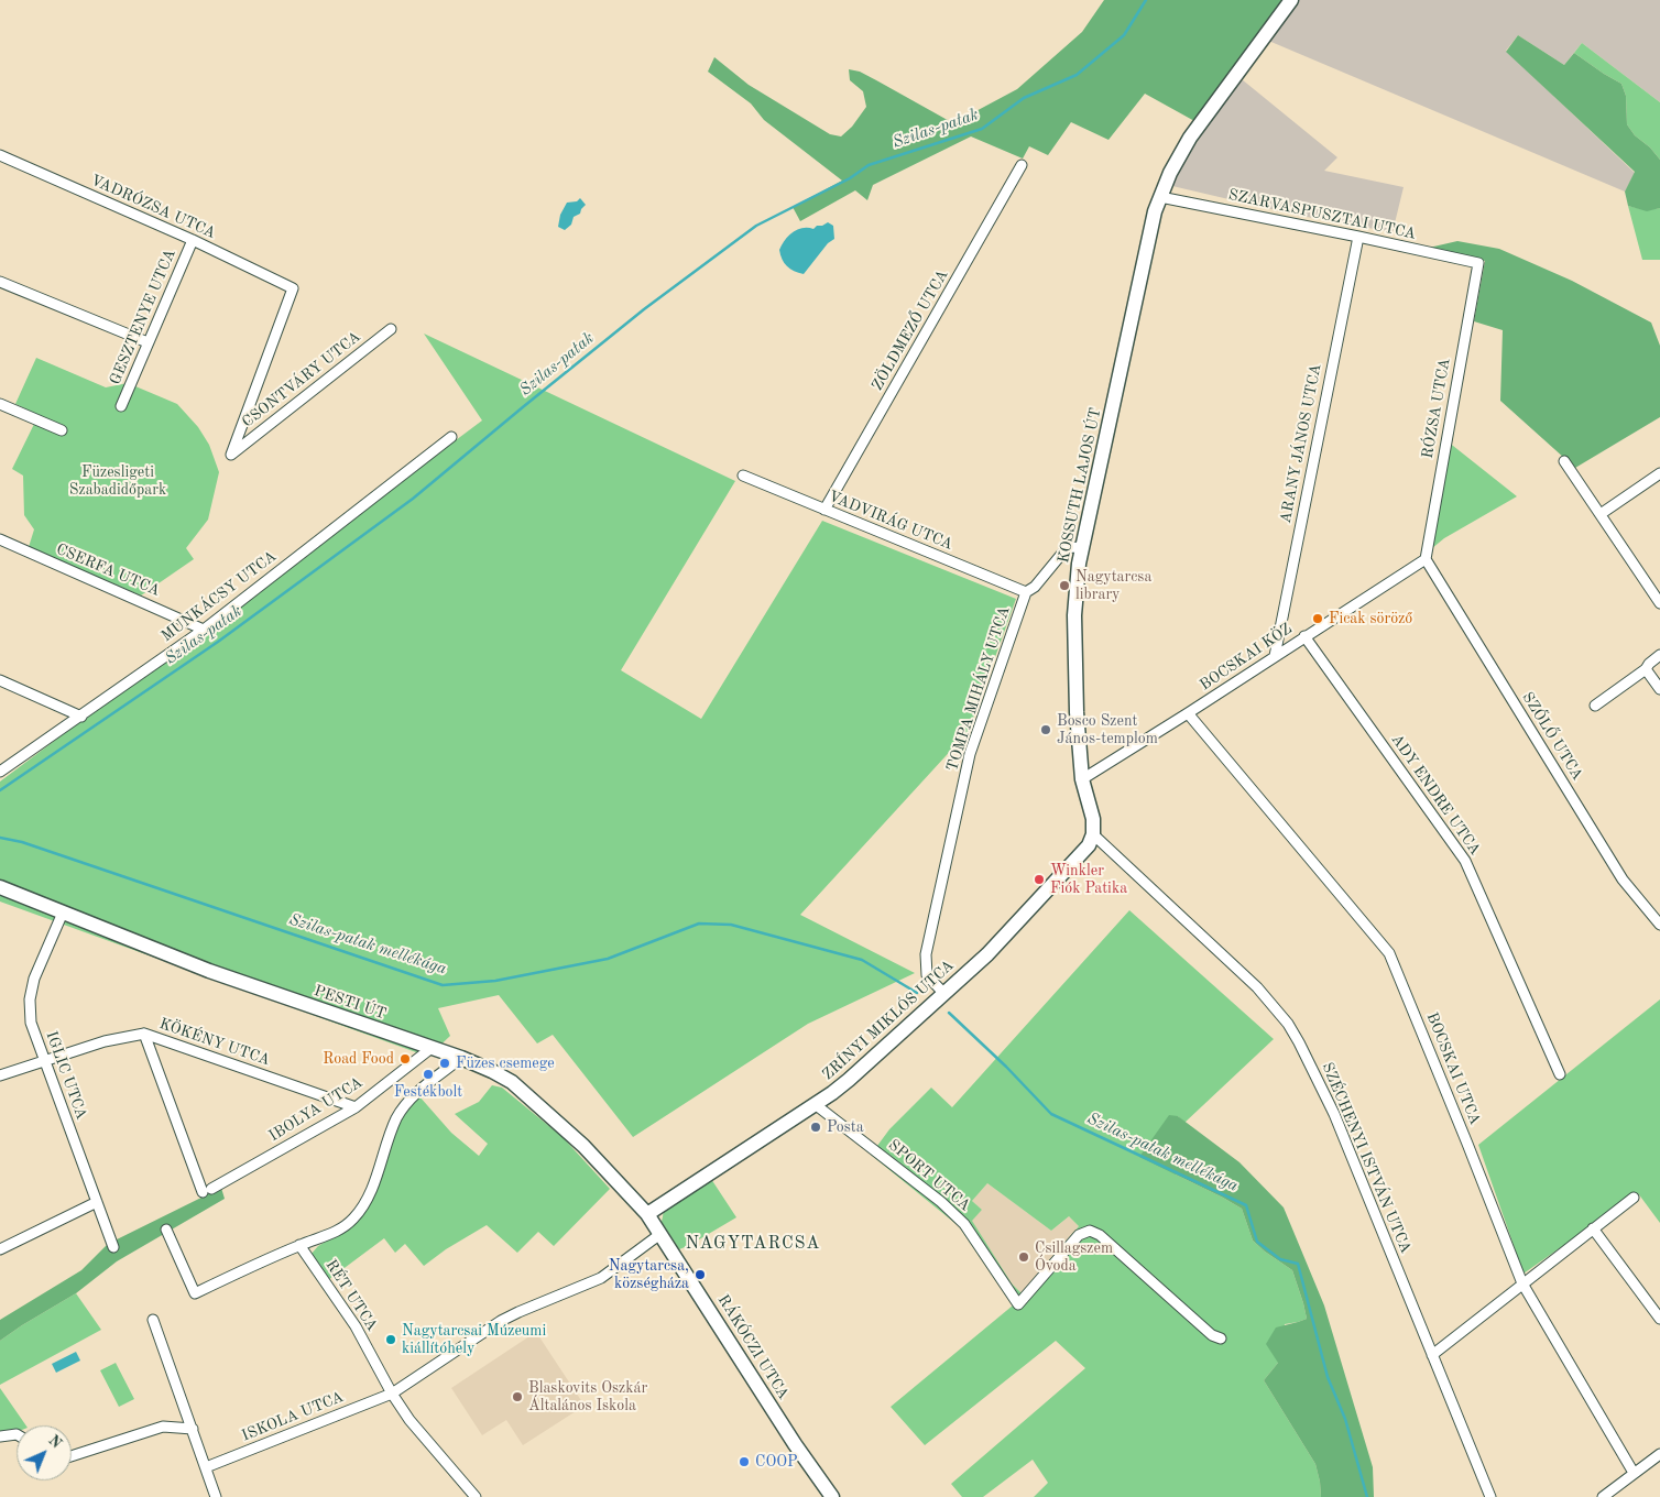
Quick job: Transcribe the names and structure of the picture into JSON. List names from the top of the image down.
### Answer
{
  "streets": {
    "main road": [
      "KOSSUTH LAJOS ÚT",
      "PESTI ÚT",
      "ZRÍNYI MIKLÓS UTCA",
      "RÁKÓCZI UTCA"
    ],
    "street": [
      "VADRÓZSA UTCA",
      "SZARVASPUSZTAI UTCA",
      "GESZTENYE UTCA",
      "ZÖLDMEZŐ UTCA",
      "CSONTVÁRY UTCA",
      "RÓZSA UTCA",
      "ARANY JÁNOS UTCA",
      "VADVIRÁG UTCA",
      "CSERFA UTCA",
      "MUNKÁCSY UTCA",
      "BOCSKAI KÖZ",
      "TOMPA MIHÁLY UTCA",
      "SZŐLŐ UTCA",
      "ADY ENDRE UTCA",
      "KÖKÉNY UTCA",
      "BOCSKAI UTCA",
      "IGLIC UTCA",
      "IBOLYA UTCA",
      "SZÉCHENYI ISTVÁN UTCA",
      "SPORT UTCA",
      "RÉT UTCA",
      "ISKOLA UTCA"
    ]
  },
  "crossings": [
    ["VADRÓZSA UTCA", "GESZTENYE UTCA"],
    ["VADRÓZSA UTCA", "CSONTVÁRY UTCA"],
    ["SZARVASPUSZTAI UTCA", "RÓZSA UTCA"],
    ["SZARVASPUSZTAI UTCA", "ARANY JÁNOS UTCA"],
    ["SZARVASPUSZTAI UTCA", "KOSSUTH LAJOS ÚT"],
    ["ZÖLDMEZŐ UTCA", "VADVIRÁG UTCA"],
    ["RÓZSA UTCA", "BOCSKAI KÖZ"],
    ["RÓZSA UTCA", "SZŐLŐ UTCA"],
    ["ARANY JÁNOS UTCA", "BOCSKAI KÖZ"],
    ["KOSSUTH LAJOS ÚT", "BOCSKAI KÖZ"],
    ["KOSSUTH LAJOS ÚT", "TOMPA MIHÁLY UTCA"],
    ["KOSSUTH LAJOS ÚT", "ZRÍNYI MIKLÓS UTCA"],
    ["KOSSUTH LAJOS ÚT", "SZÉCHENYI ISTVÁN UTCA"],
    ["VADVIRÁG UTCA", "TOMPA MIHÁLY UTCA"],
    ["CSERFA UTCA", "MUNKÁCSY UTCA"],
    ["BOCSKAI KÖZ", "SZŐLŐ UTCA"],
    ["BOCSKAI KÖZ", "ADY ENDRE UTCA"],
    ["BOCSKAI KÖZ", "BOCSKAI UTCA"],
    ["TOMPA MIHÁLY UTCA", "ZRÍNYI MIKLÓS UTCA"],
    ["PESTI ÚT", "ZRÍNYI MIKLÓS UTCA"],
    ["PESTI ÚT", "IGLIC UTCA"],
    ["PESTI ÚT", "IBOLYA UTCA"],
    ["PESTI ÚT", "RÁKÓCZI UTCA"],
    ["ZRÍNYI MIKLÓS UTCA", "SZÉCHENYI ISTVÁN UTCA"],
    ["ZRÍNYI MIKLÓS UTCA", "SPORT UTCA"],
    ["ZRÍNYI MIKLÓS UTCA", "RÁKÓCZI UTCA"],
    ["KÖKÉNY UTCA", "IGLIC UTCA"],
    ["KÖKÉNY UTCA", "IBOLYA UTCA"],
    ["RÉT UTCA", "ISKOLA UTCA"],
    ["RÁKÓCZI UTCA", "ISKOLA UTCA"]
  ],
  "districts": ["NAGYTARCSA"],
  "water": ["Szilas-patak", "Szilas-patak mellékága"],
  "parks": ["Füzesligeti Szabadidőpark"],
  "places": [
    "Nagytarcsa library",
    "Ficak söröző",
    "Bosco Szent János-templom",
    "Winkler Fiók Patika",
    "Road Food",
    "Füzes csemege",
    "Festékbolt",
    "Posta",
    "Csillagszem Óvoda",
    "Nagytarcsa, községháza",
    "Nagytarcsai Múzeumi kiállítóhely",
    "Blaskovits Oszkár Általános Iskola",
    "COOP"
  ],
  "north": "top right"
}
